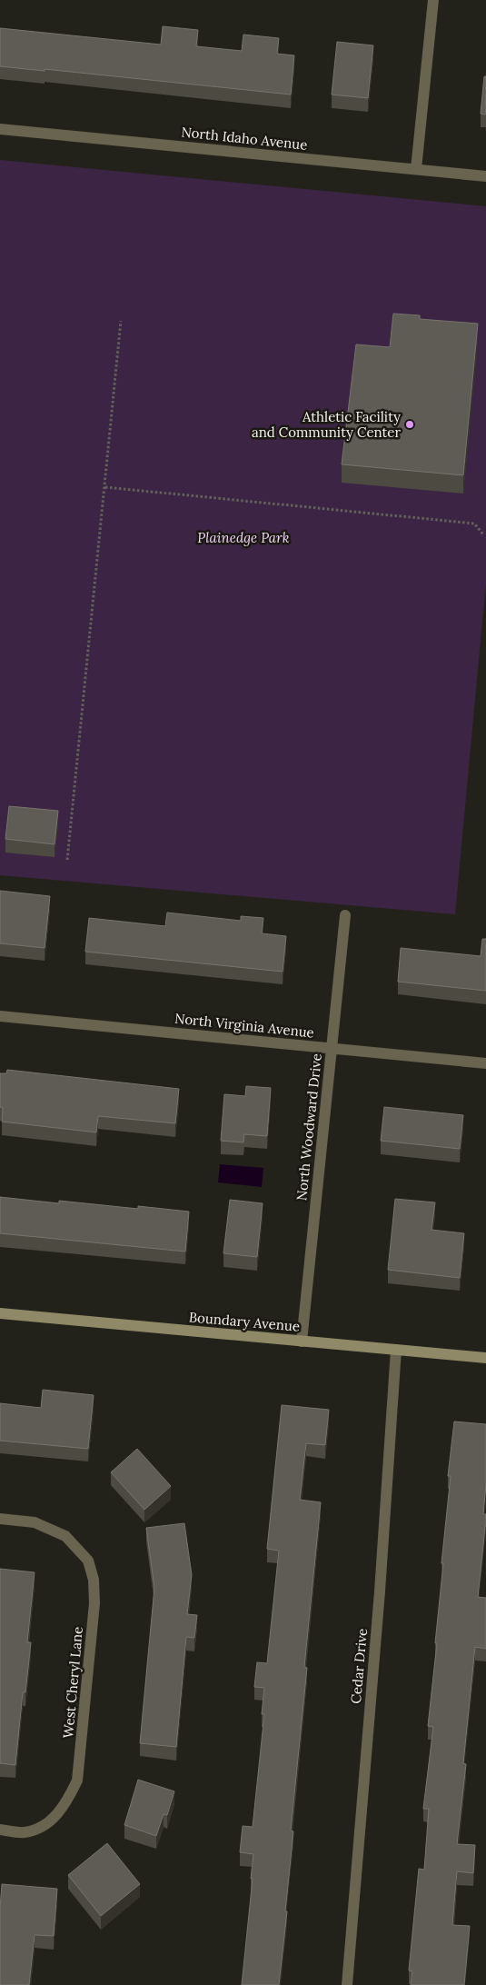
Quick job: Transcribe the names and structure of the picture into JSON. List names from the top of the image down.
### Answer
{
  "streets": {
    "main road": ["Boundary Avenue"],
    "street": [
      "North Idaho Avenue",
      "North Virginia Avenue",
      "North Woodward Drive",
      "Cedar Drive",
      "West Cheryl Lane"
    ]
  },
  "crossings": [
    ["North Virginia Avenue", "North Woodward Drive"],
    ["North Woodward Drive", "Boundary Avenue"],
    ["Boundary Avenue", "Cedar Drive"]
  ],
  "parks": ["Plainedge Park"],
  "places": ["Athletic Facility and Community Center"]
}
